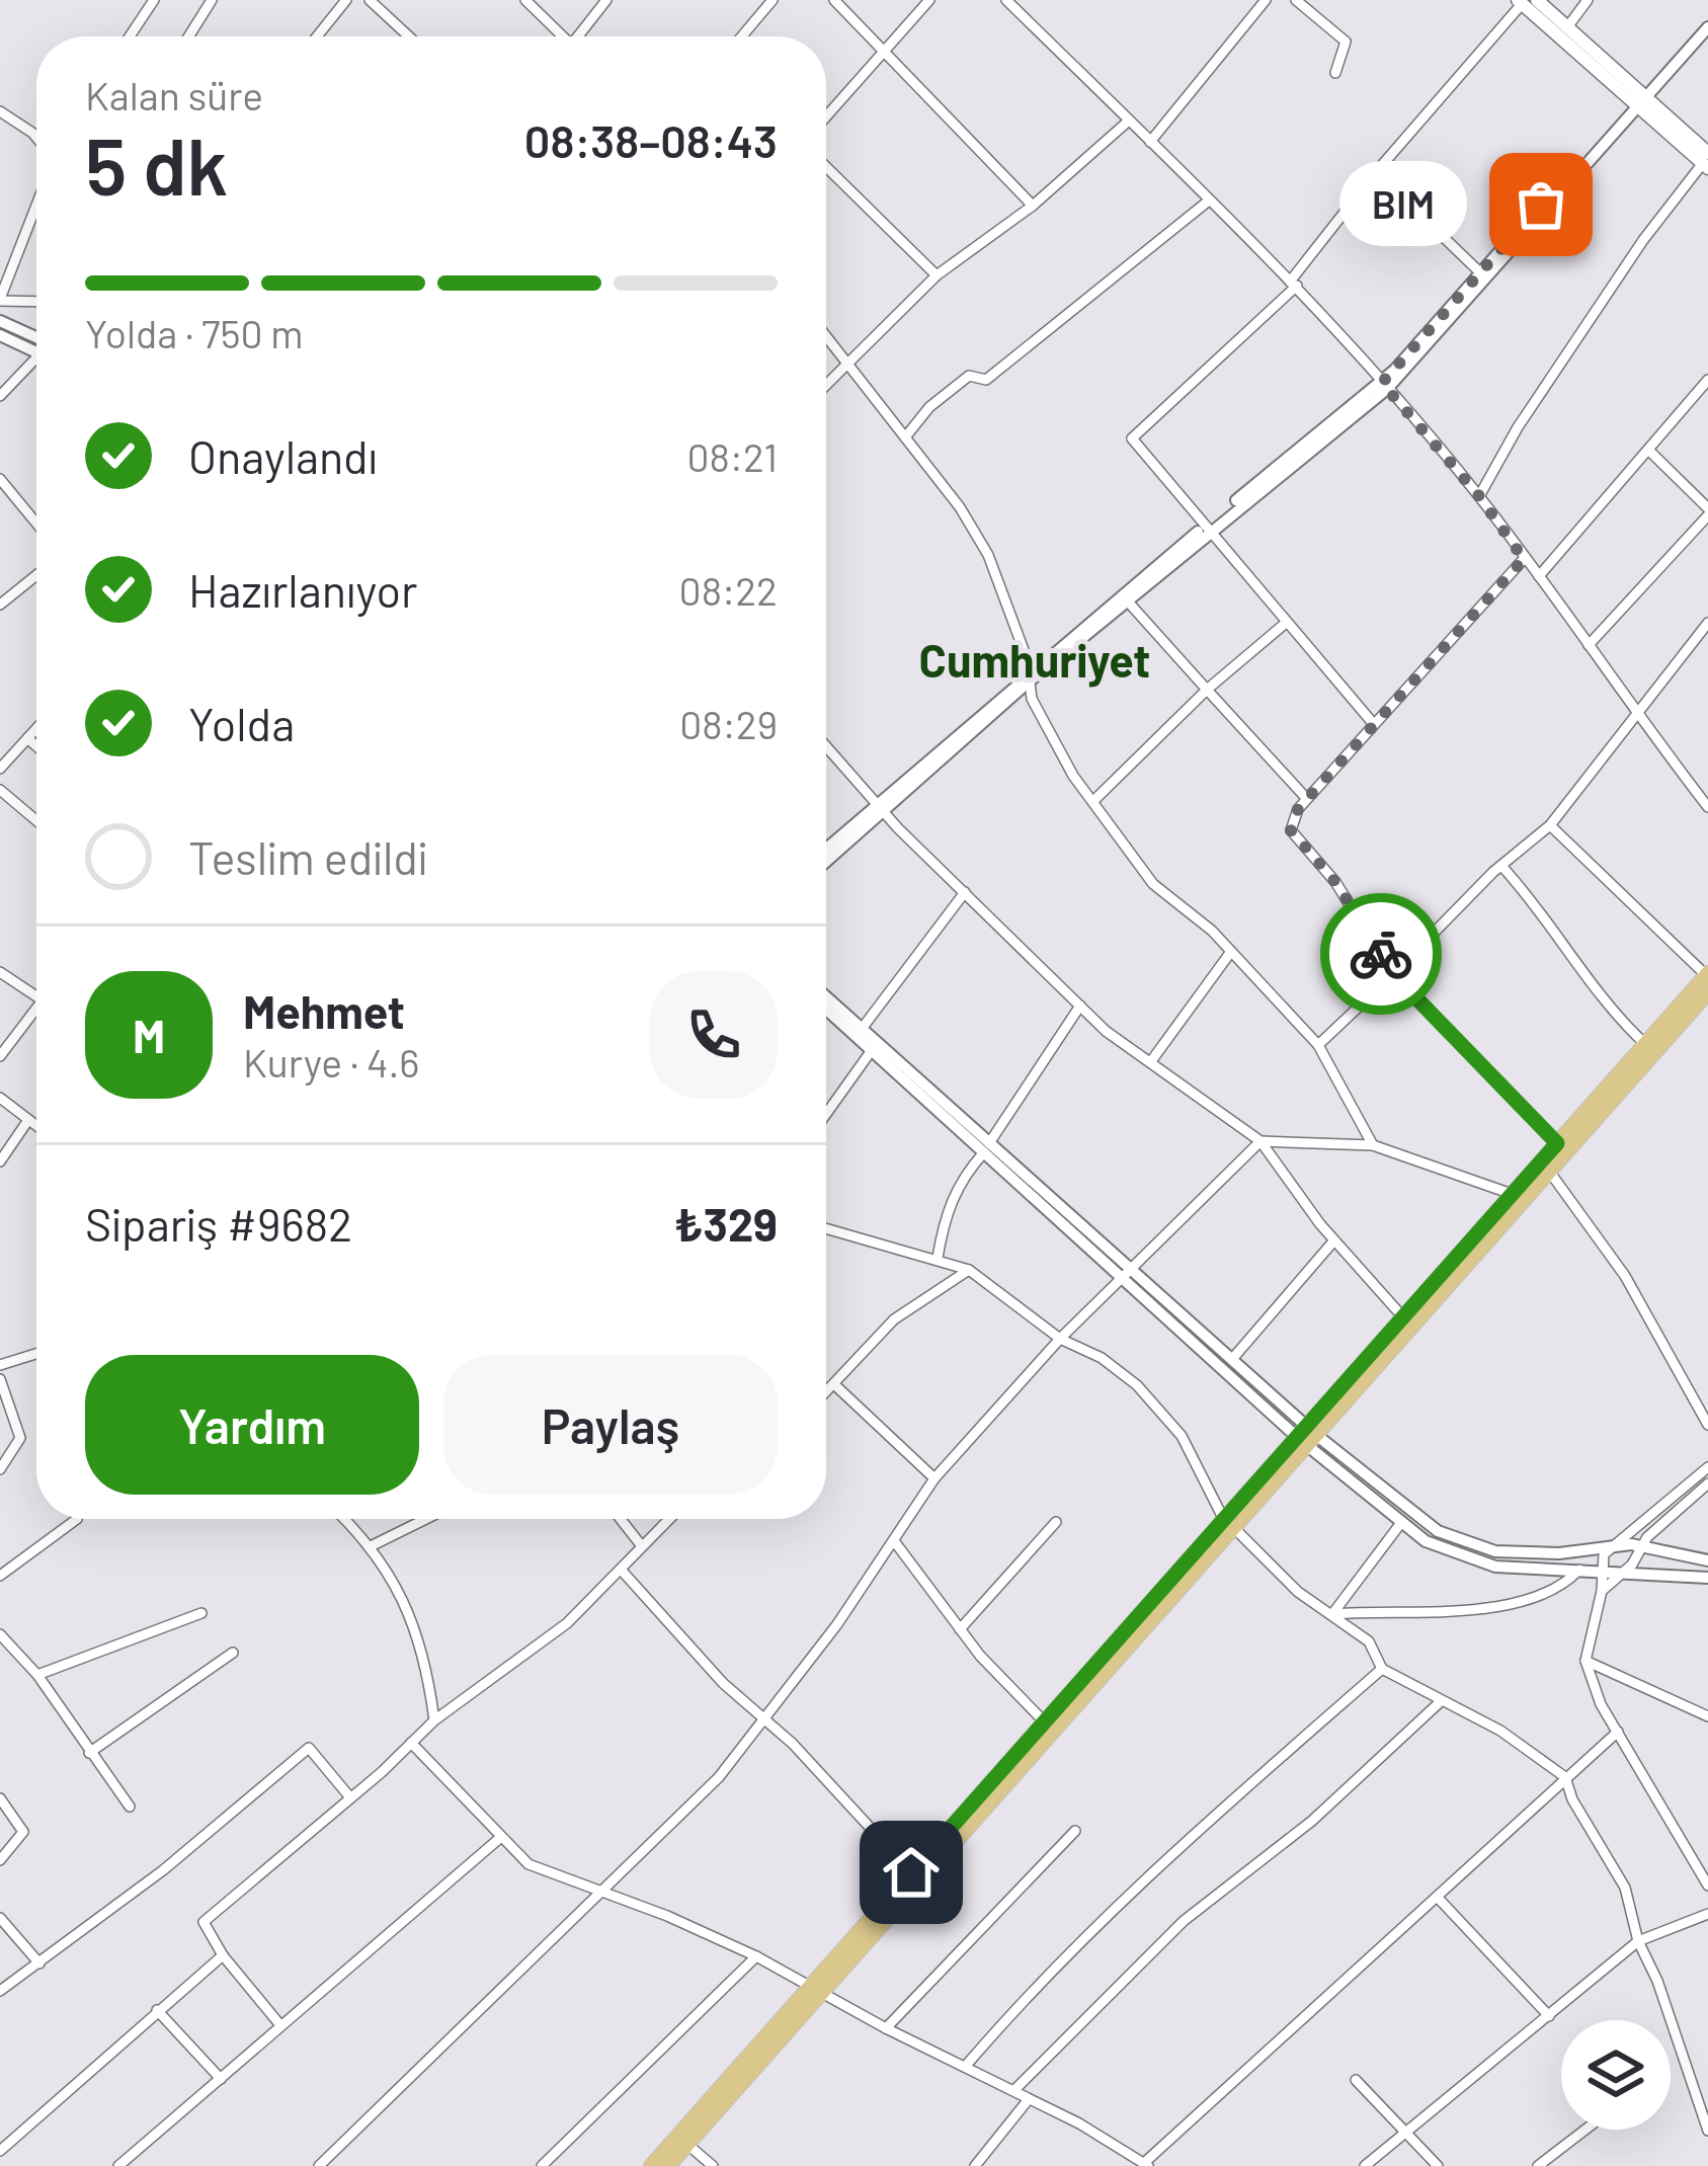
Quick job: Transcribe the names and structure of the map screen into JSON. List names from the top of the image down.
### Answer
{
  "districts": ["Cumhuriyet"],
  "places": ["BIM"],
  "page": {
    "heading": ["5 dk", "Kalan süre", "08:38–08:43"],
    "panel": [
      "Mehmet",
      "Kurye · 4.6",
      "Sipariş #9682",
      "₺329"
    ],
    "bubble": "BIM",
    "bar": "Yolda · 750 m",
    "list": [
      ["Onaylandı", "08:21"],
      ["Hazırlanıyor", "08:22"],
      ["Yolda", "08:29"],
      "Teslim edildi"
    ],
    "round": "M",
    "buttons": ["Yardım", "Paylaş"]
  }
}
